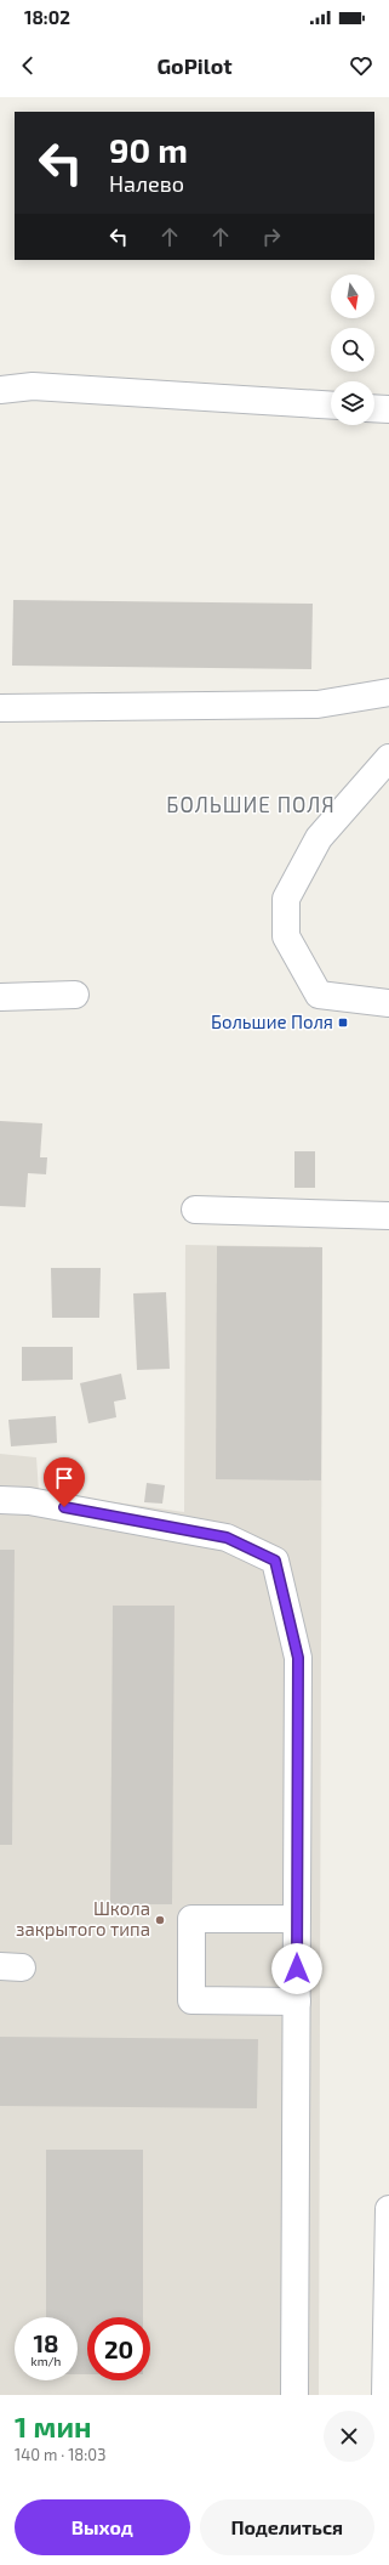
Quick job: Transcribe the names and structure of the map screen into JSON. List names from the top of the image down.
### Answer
{
  "districts": ["БОЛЬШИЕ ПОЛЯ"],
  "places": {
    "transit": ["Большие Поля"],
    "other": ["Школа закрытого типа"]
  },
  "north": "bottom",
  "page": {
    "status": "18:02",
    "header": "GoPilot",
    "turn": ["90 m", "Налево"],
    "speed": "18 km/h",
    "limit": "20",
    "heading": ["1 мин", "140 m · 18:03"],
    "buttons": ["Выход", "Поделиться"]
  }
}
